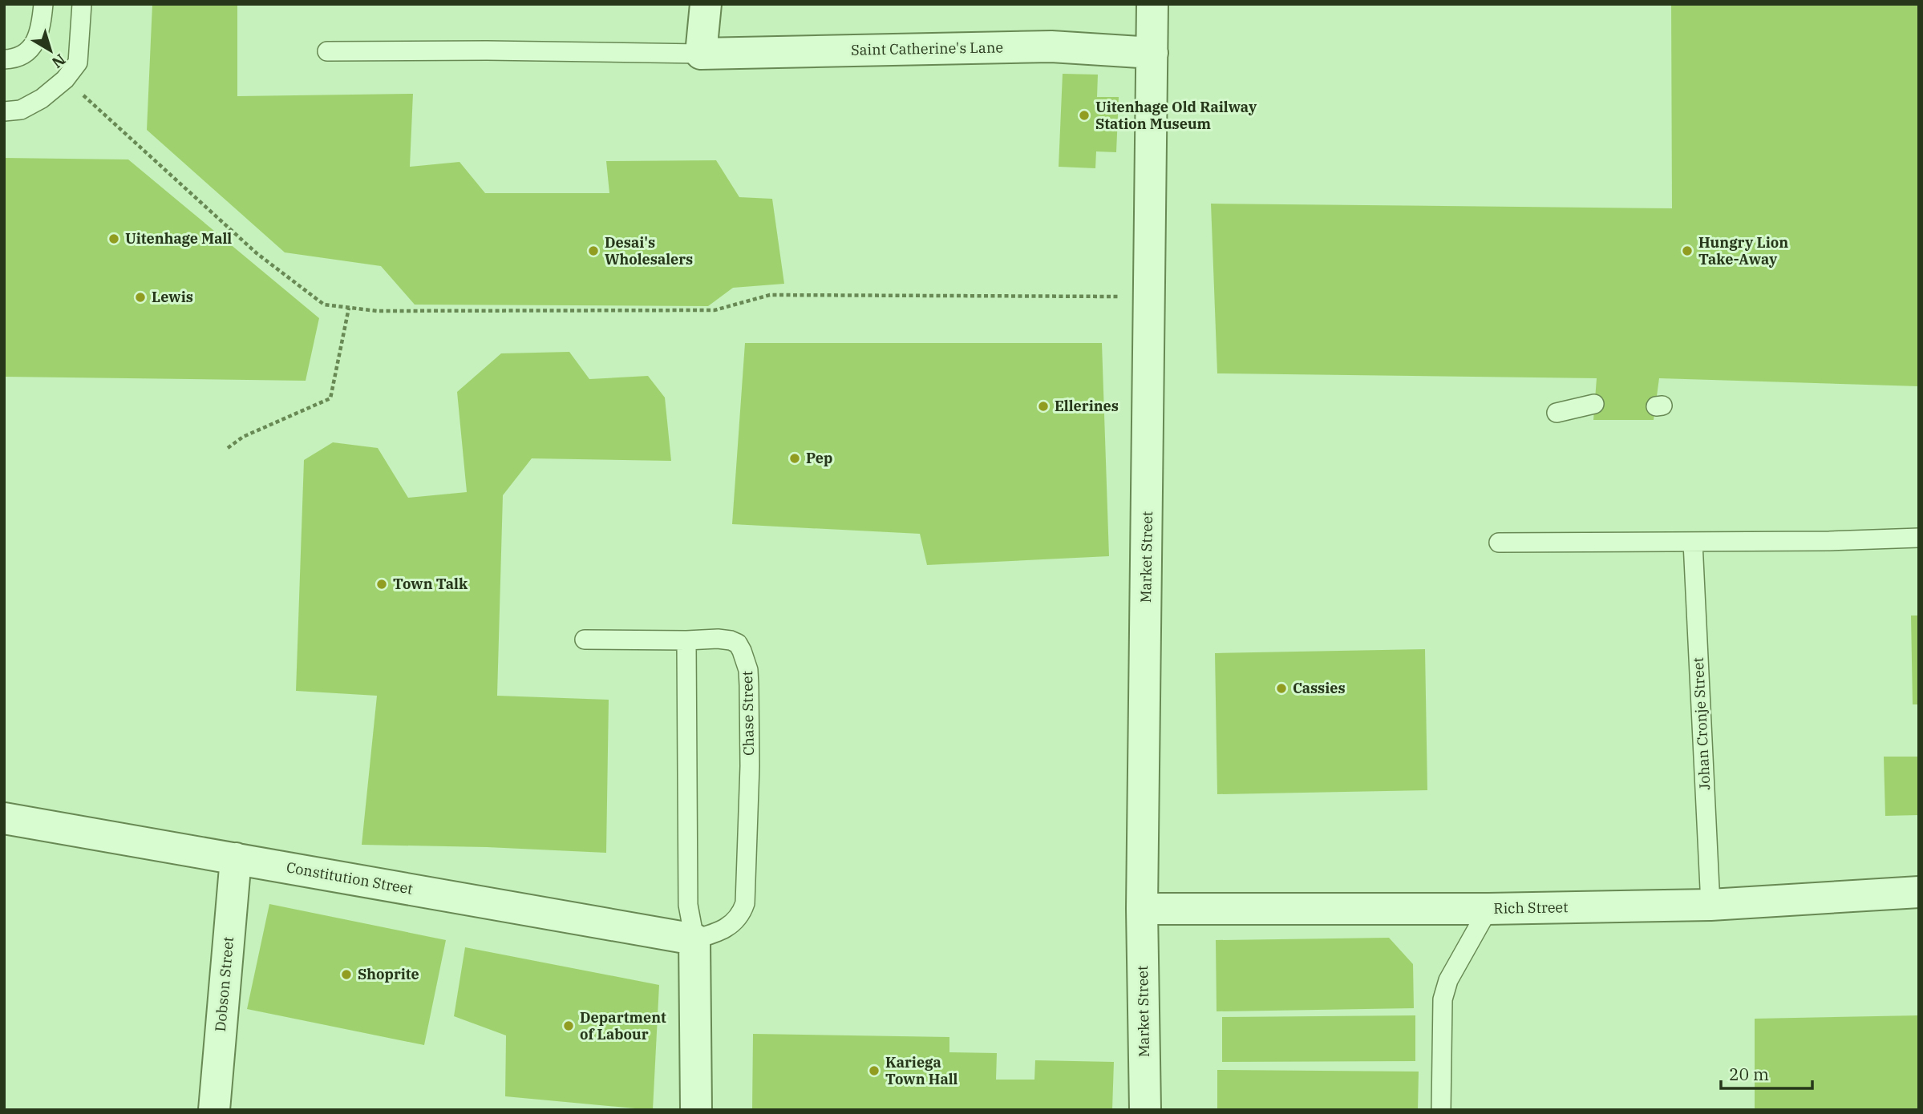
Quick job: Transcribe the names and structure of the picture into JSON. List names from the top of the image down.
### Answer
{
  "streets": {
    "street": [
      "Saint Catherine's Lane",
      "Market Street",
      "Constitution Street",
      "Rich Street",
      "Dobson Street"
    ],
    "lane": ["Chase Street", "Johan Cronje Street"]
  },
  "crossings": [
    ["Saint Catherine's Lane", "Market Street"],
    ["Market Street", "Rich Street"],
    ["Chase Street", "Constitution Street"],
    ["Johan Cronje Street", "Rich Street"],
    ["Constitution Street", "Dobson Street"]
  ],
  "places": [
    "Uitenhage Old Railway Station Museum",
    "Uitenhage Mall",
    "Desai's Wholesalers",
    "Hungry Lion Take-Away",
    "Lewis",
    "Ellerines",
    "Pep",
    "Town Talk",
    "Cassies",
    "Shoprite",
    "Department of Labour",
    "Kariega Town Hall"
  ],
  "scale_bar": "20 m",
  "north": "bottom right"
}
